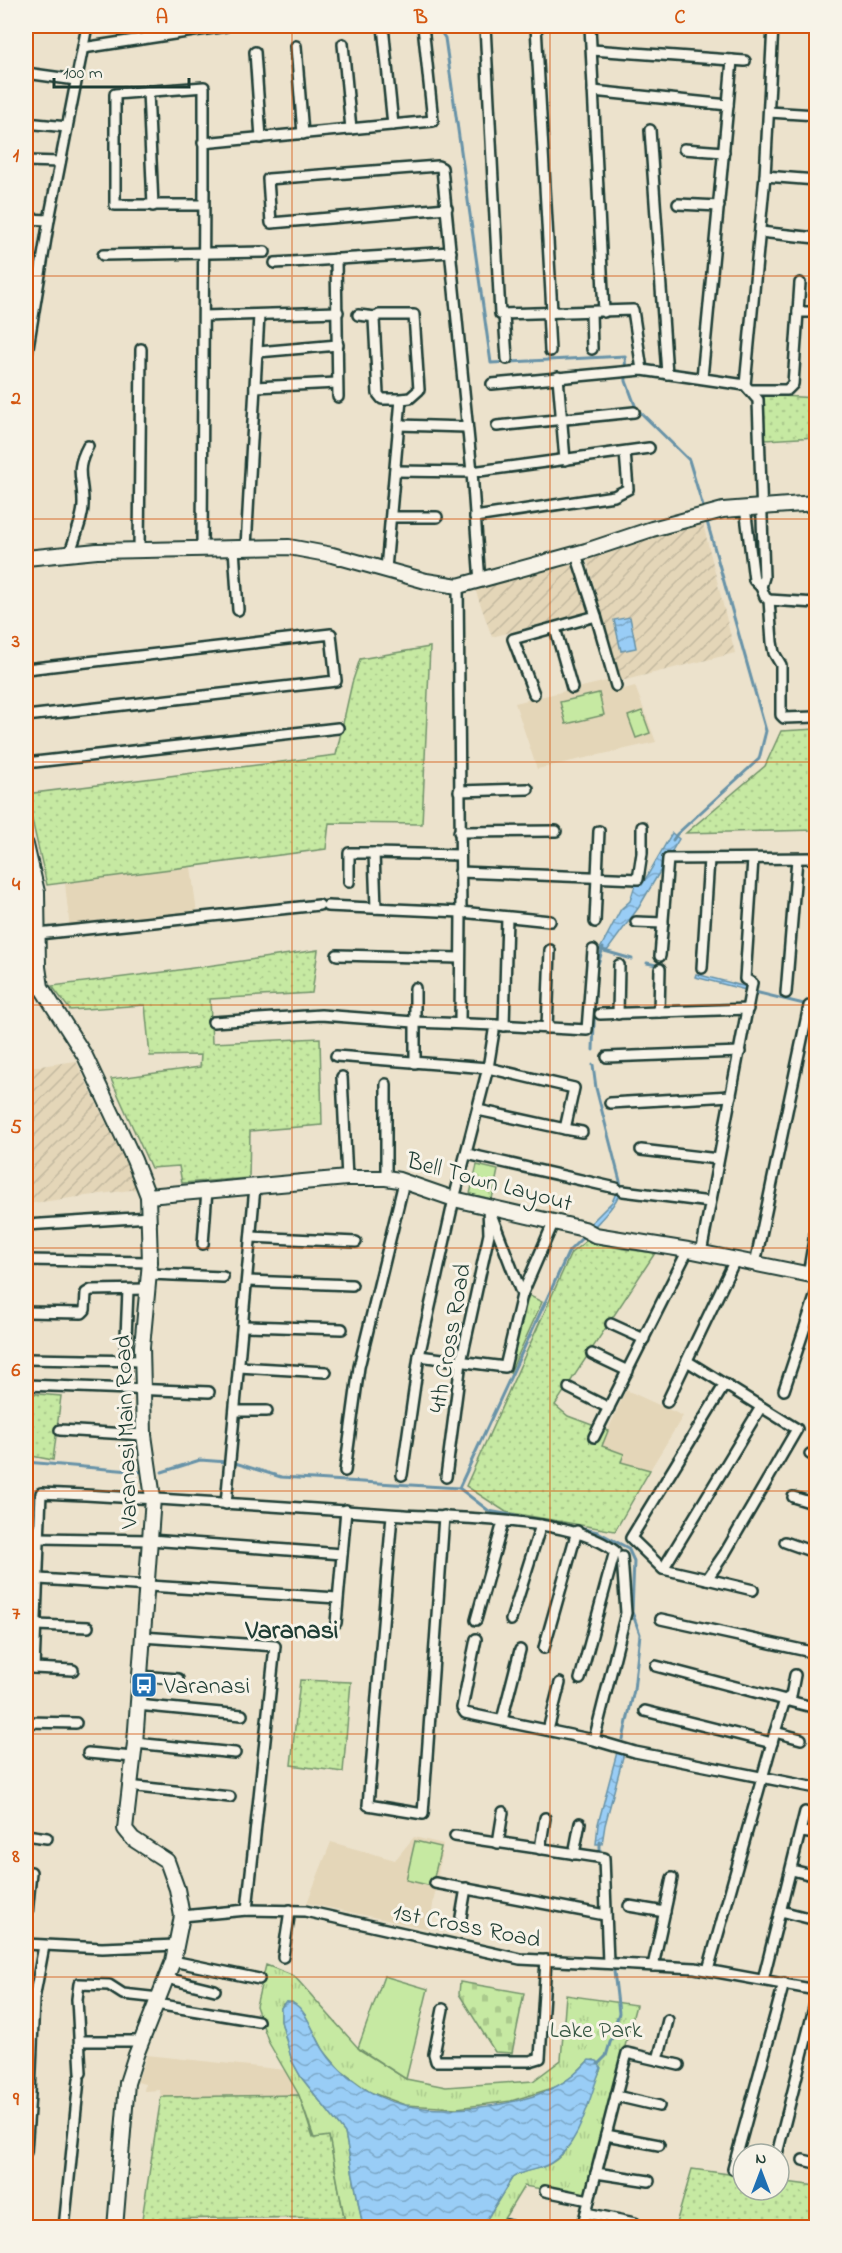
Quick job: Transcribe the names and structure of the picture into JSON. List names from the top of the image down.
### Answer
{
  "streets": {
    "street": [
      "Bell Town Layout",
      "4th Cross Road",
      "Varanasi Main Road",
      "1st Cross Road"
    ]
  },
  "crossings": [
    ["Bell Town Layout", "4th Cross Road"],
    ["Bell Town Layout", "Varanasi Main Road"],
    ["Varanasi Main Road", "1st Cross Road"]
  ],
  "districts": ["Varanasi"],
  "parks": ["Lake Park"],
  "places": {
    "bus stop": ["Varanasi"]
  },
  "scale_bar": "100 m",
  "north": "top",
  "grid": {
    "columns": ["A", "B", "C"],
    "rows": [
      "1",
      "2",
      "3",
      "4",
      "5",
      "6",
      "7",
      "8",
      "9"
    ]
  }
}
